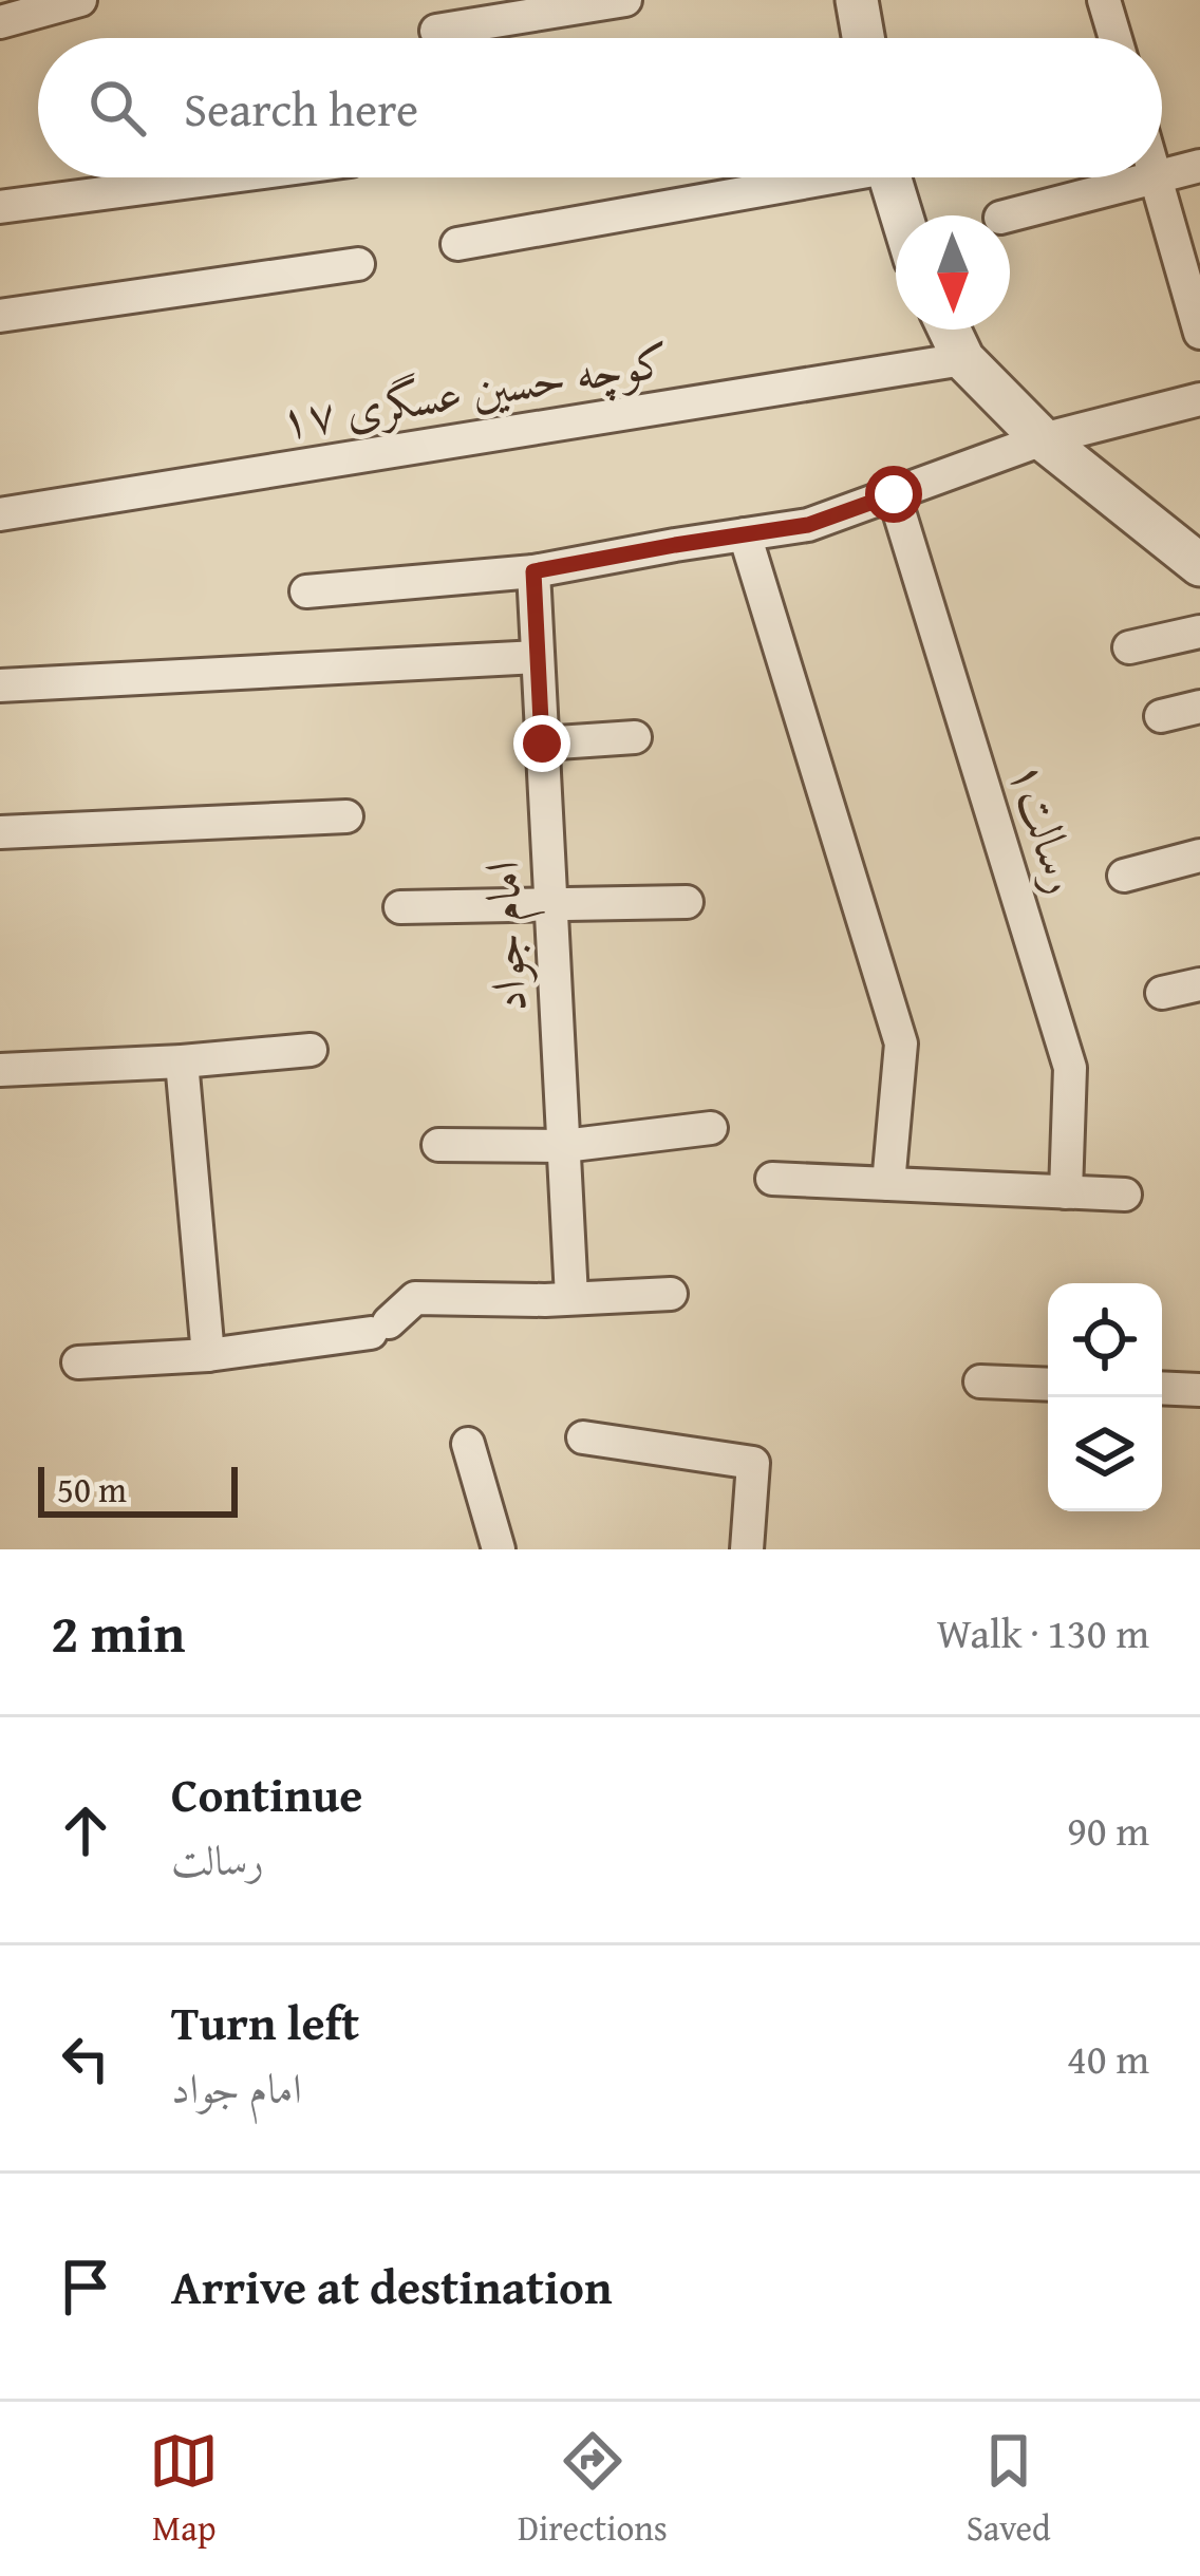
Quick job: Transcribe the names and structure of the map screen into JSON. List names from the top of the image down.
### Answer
{
  "streets": {
    "street": ["کوچه حسین عسگری ۱۷", "رسالت۱", "امام جواد"]
  },
  "scale_bar": "50 m",
  "north": "bottom",
  "page": {
    "search": "Search here",
    "scale": "50 m",
    "heading": ["2 min", "Walk · 130 m"],
    "list": [
      ["Continue", "رسالت", "90 m"],
      ["Turn left", "امام جواد", "40 m"],
      "Arrive at destination"
    ],
    "nav": ["Map", "Directions", "Saved"]
  }
}
